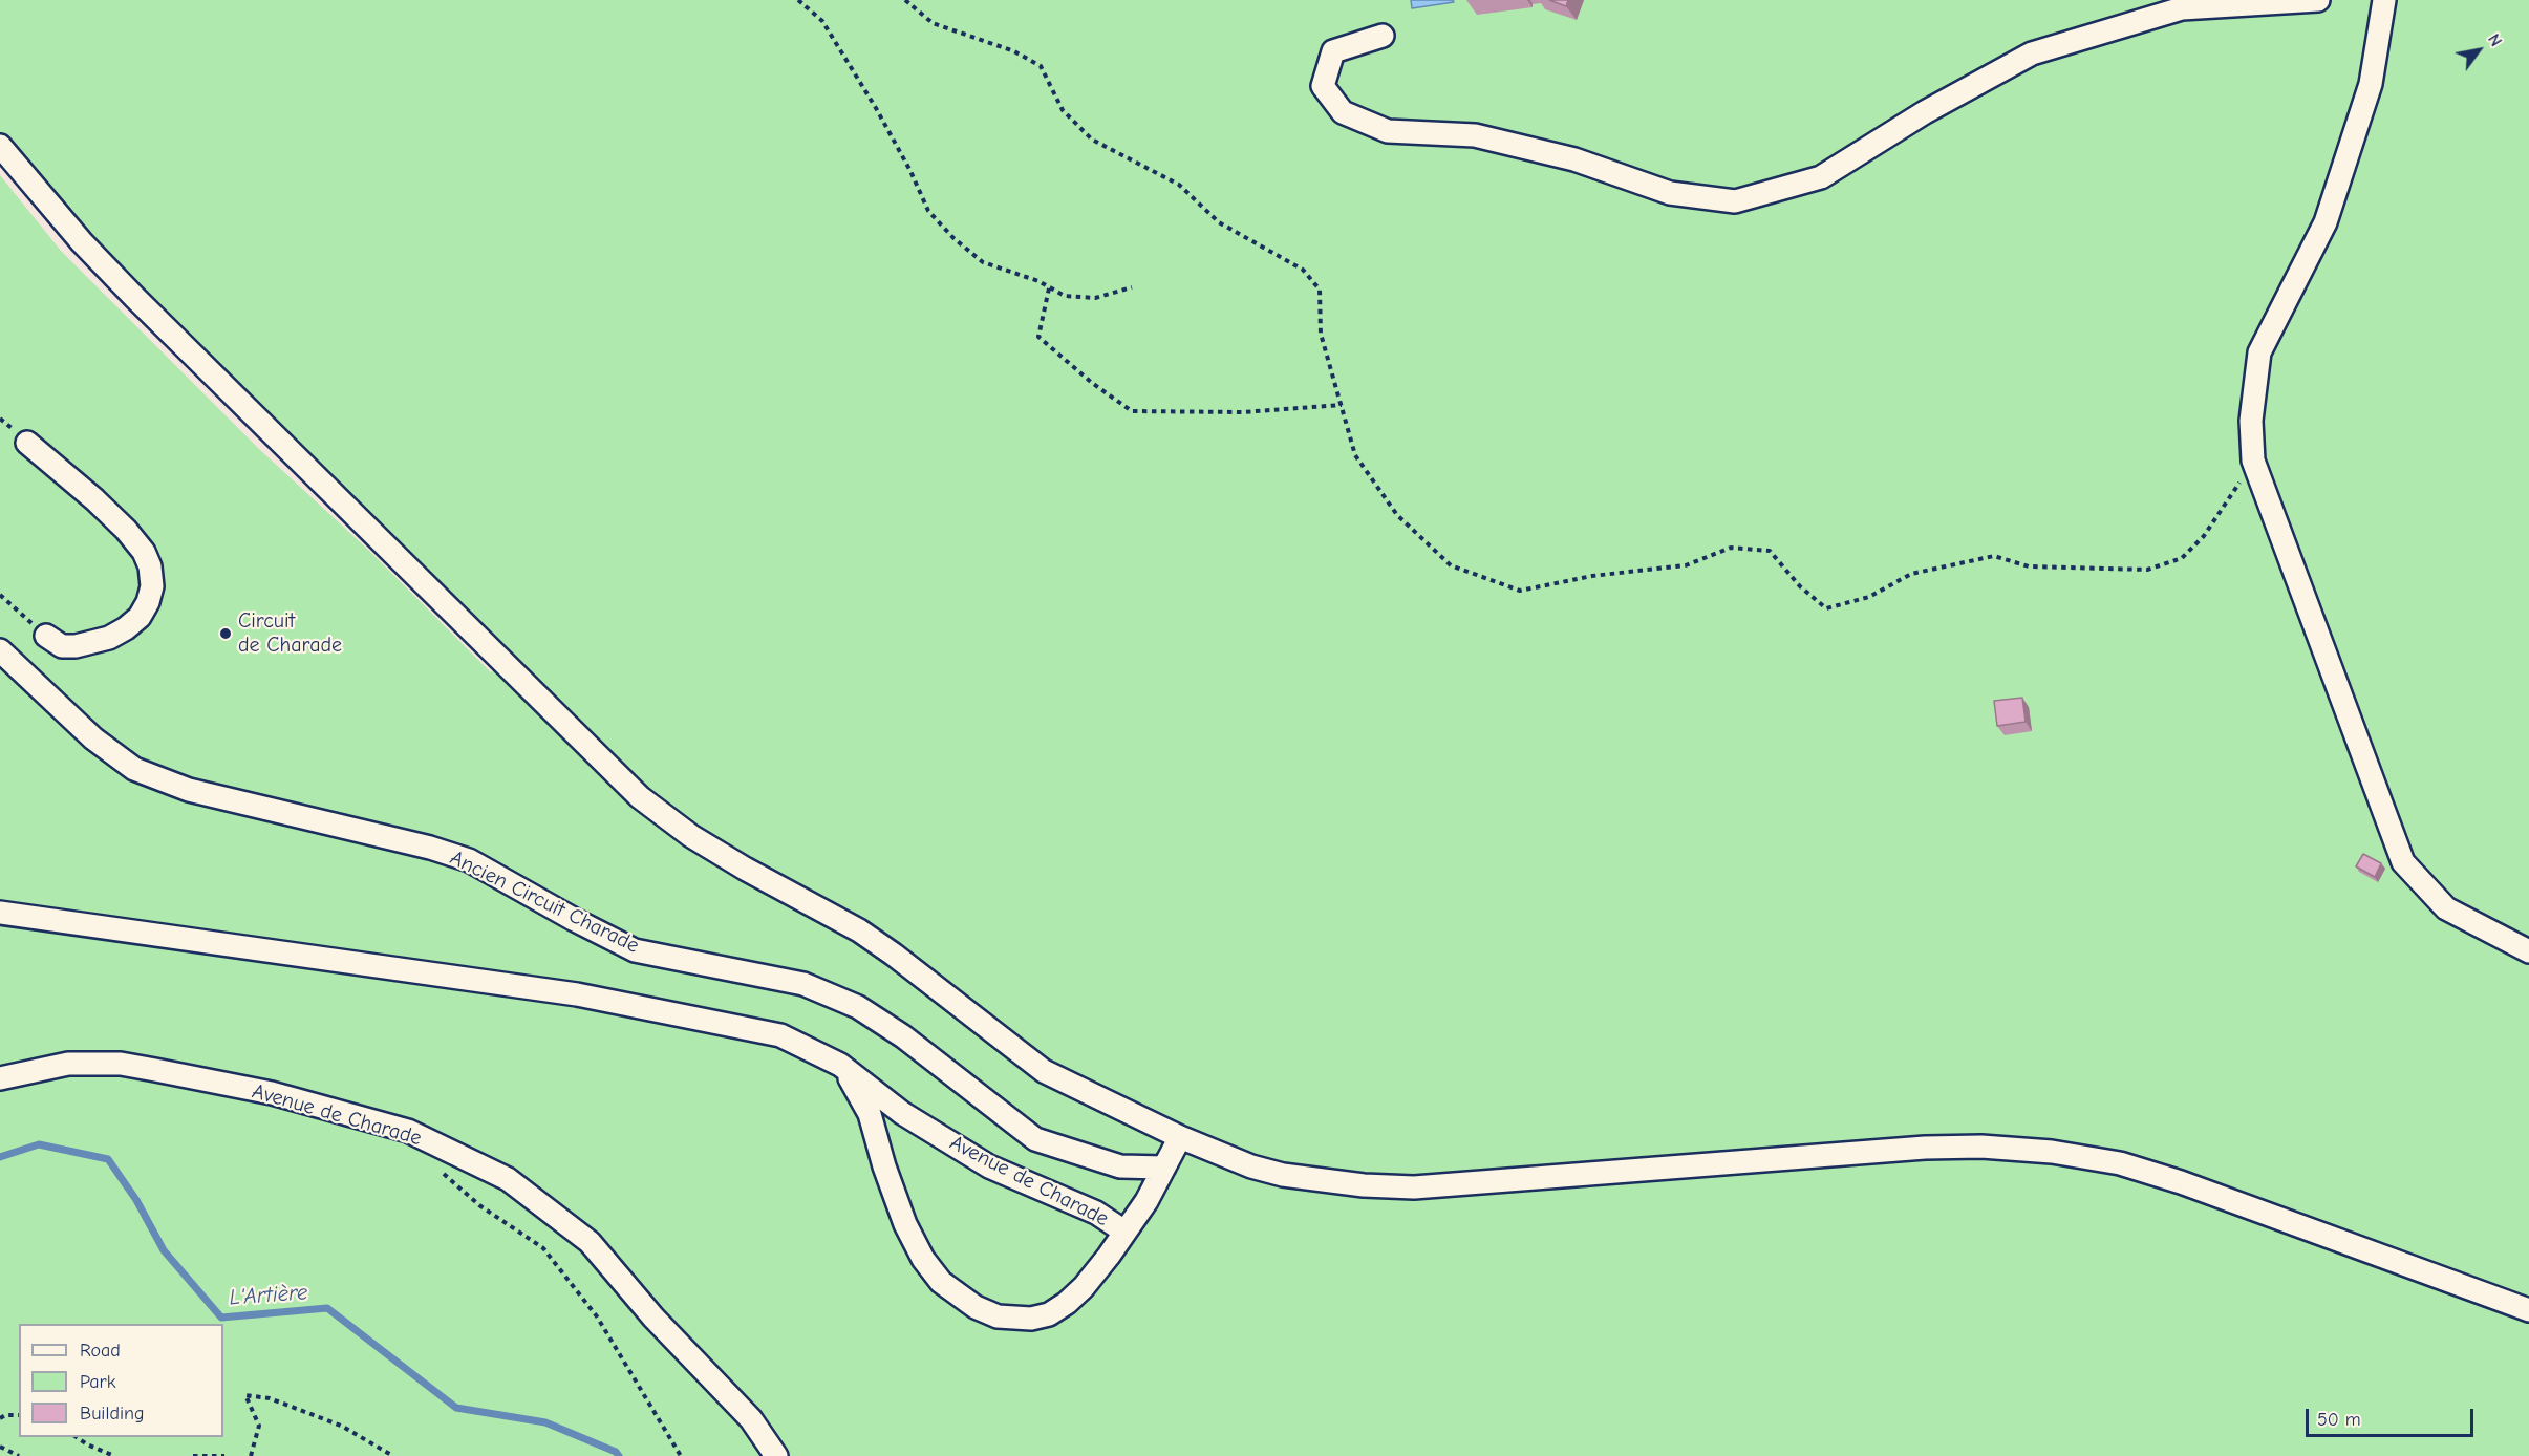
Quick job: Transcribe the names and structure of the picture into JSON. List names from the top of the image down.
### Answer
{
  "streets": {
    "street": ["Ancien Circuit Charade", "Avenue de Charade"]
  },
  "crossings": [
    ["Ancien Circuit Charade", "Avenue de Charade"]
  ],
  "water": ["L'Artière"],
  "places": ["Circuit de Charade"],
  "legend": ["Road", "Park", "Building"],
  "scale_bar": "50 m",
  "north": "top right"
}
